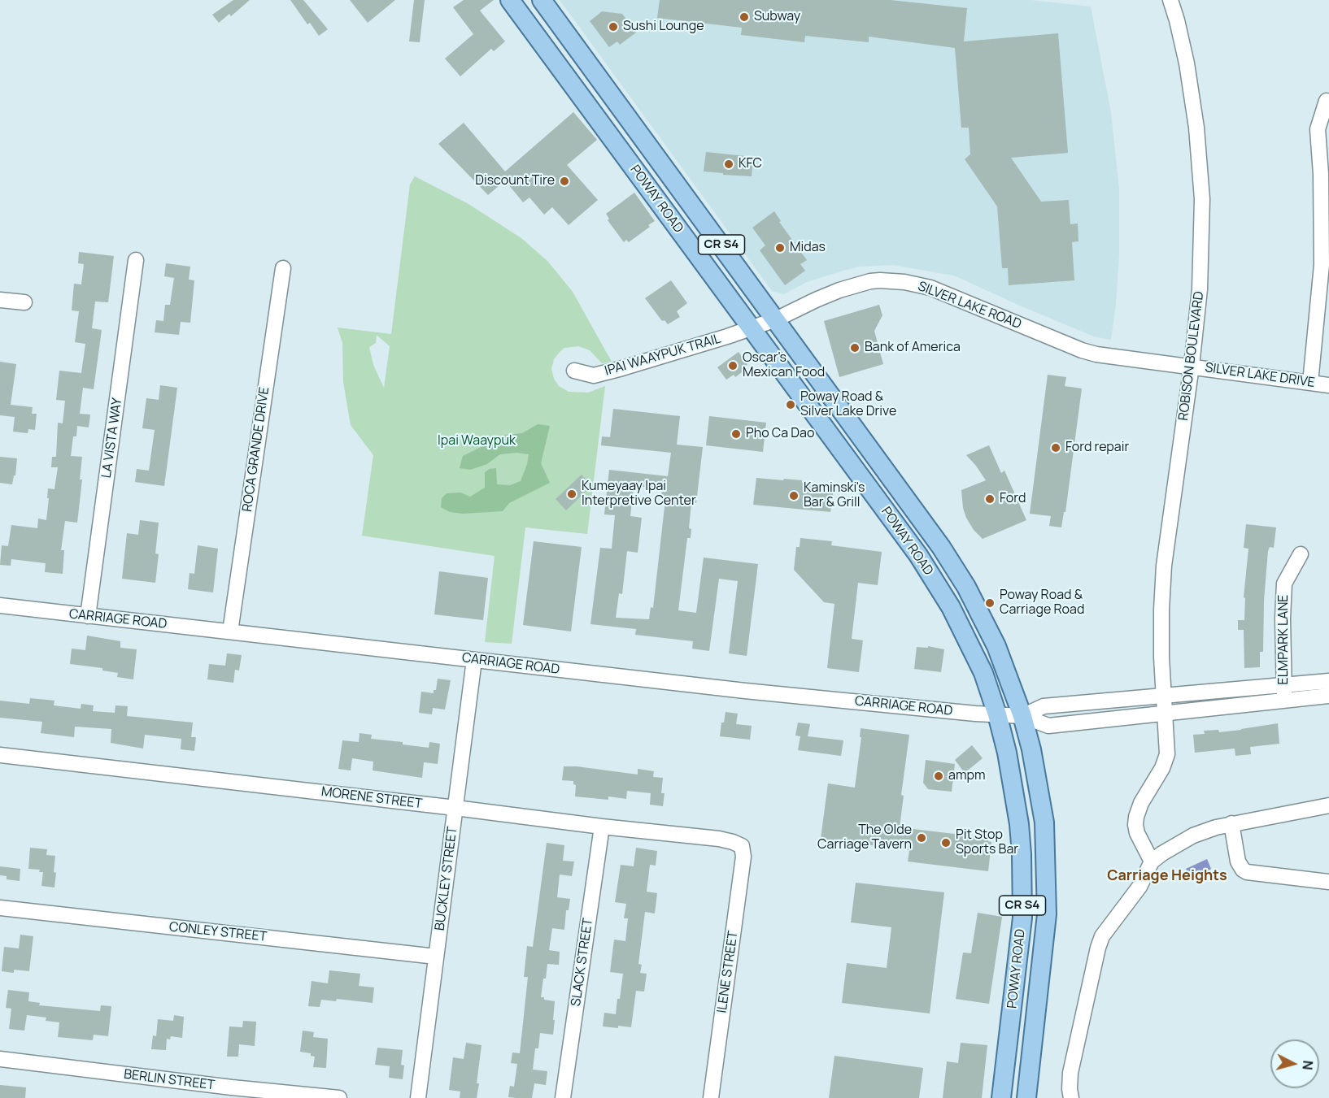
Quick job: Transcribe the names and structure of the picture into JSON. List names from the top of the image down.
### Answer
{
  "streets": {
    "main road": ["POWAY ROAD", "CR S4"],
    "street": [
      "SILVER LAKE ROAD",
      "IPAI WAAYPUK TRAIL",
      "ROBISON BOULEVARD",
      "SILVER LAKE DRIVE",
      "LA VISTA WAY",
      "ROCA GRANDE DRIVE",
      "CARRIAGE ROAD",
      "ELMPARK LANE",
      "MORENE STREET",
      "BUCKLEY STREET",
      "CONLEY STREET",
      "SLACK STREET",
      "ILENE STREET",
      "BERLIN STREET"
    ]
  },
  "crossings": [
    ["POWAY ROAD", "SILVER LAKE ROAD"],
    ["POWAY ROAD", "IPAI WAAYPUK TRAIL"],
    ["POWAY ROAD", "CARRIAGE ROAD"],
    ["SILVER LAKE ROAD", "IPAI WAAYPUK TRAIL"],
    ["SILVER LAKE ROAD", "ROBISON BOULEVARD"],
    ["SILVER LAKE ROAD", "SILVER LAKE DRIVE"],
    ["ROBISON BOULEVARD", "SILVER LAKE DRIVE"],
    ["ROBISON BOULEVARD", "CARRIAGE ROAD"],
    ["LA VISTA WAY", "CARRIAGE ROAD"],
    ["ROCA GRANDE DRIVE", "CARRIAGE ROAD"],
    ["CARRIAGE ROAD", "ELMPARK LANE"],
    ["CARRIAGE ROAD", "BUCKLEY STREET"],
    ["MORENE STREET", "BUCKLEY STREET"],
    ["MORENE STREET", "SLACK STREET"],
    ["MORENE STREET", "ILENE STREET"],
    ["BUCKLEY STREET", "CONLEY STREET"]
  ],
  "districts": ["Carriage Heights"],
  "parks": ["Ipai Waaypuk"],
  "places": [
    "Subway",
    "Sushi Lounge",
    "KFC",
    "Discount Tire",
    "Midas",
    "Bank of America",
    "Oscar's Mexican Food",
    "Poway Road & Silver Lake Drive",
    "Pho Ca Dao",
    "Ford repair",
    "Kumeyaay Ipai Interpretive Center",
    "Kaminski's Bar & Grill",
    "Ford",
    "Poway Road & Carriage Road",
    "ampm",
    "The Olde Carriage Tavern",
    "Pit Stop Sports Bar"
  ],
  "north": "right"
}
